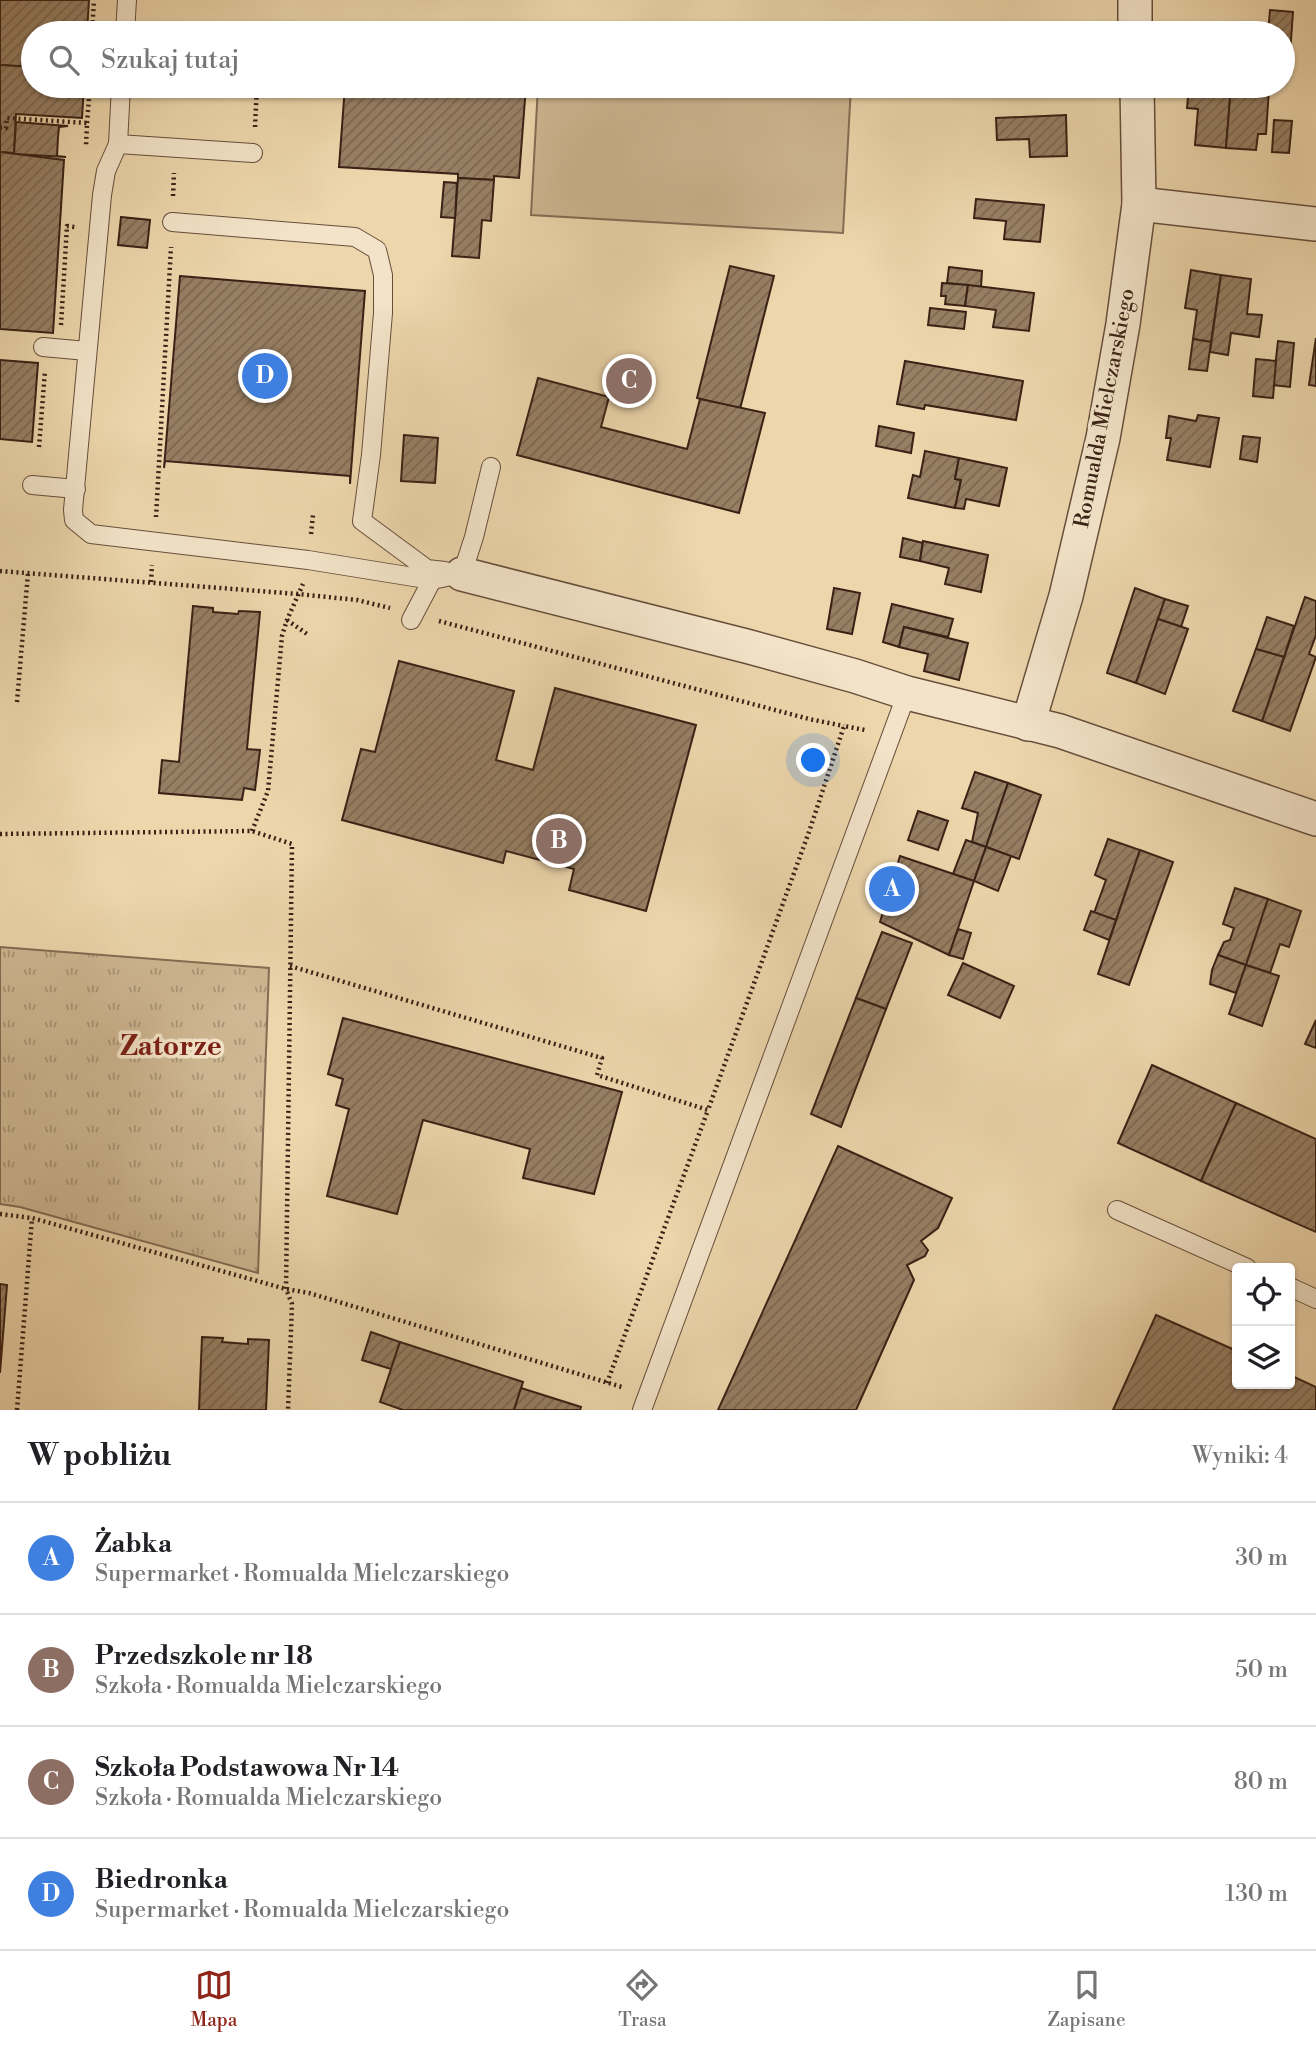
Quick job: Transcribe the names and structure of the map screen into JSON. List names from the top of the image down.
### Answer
{
  "streets": {
    "street": ["Romualda Mielczarskiego"]
  },
  "districts": ["Zatorze"],
  "page": {
    "search": "Szukaj tutaj",
    "pins": [
      "D",
      "C",
      "B",
      "A"
    ],
    "heading": ["W pobliżu", "Wyniki: 4"],
    "list": [
      {
        "mark": "A",
        "name": "Żabka",
        "note": "Supermarket · Romualda Mielczarskiego",
        "value": "30 m"
      },
      {
        "mark": "B",
        "name": "Przedszkole nr 18",
        "note": "Szkoła · Romualda Mielczarskiego",
        "value": "50 m"
      },
      {
        "mark": "C",
        "name": "Szkoła Podstawowa Nr 14",
        "note": "Szkoła · Romualda Mielczarskiego",
        "value": "80 m"
      },
      {
        "mark": "D",
        "name": "Biedronka",
        "note": "Supermarket · Romualda Mielczarskiego",
        "value": "130 m"
      }
    ],
    "nav": ["Mapa", "Trasa", "Zapisane"]
  }
}
